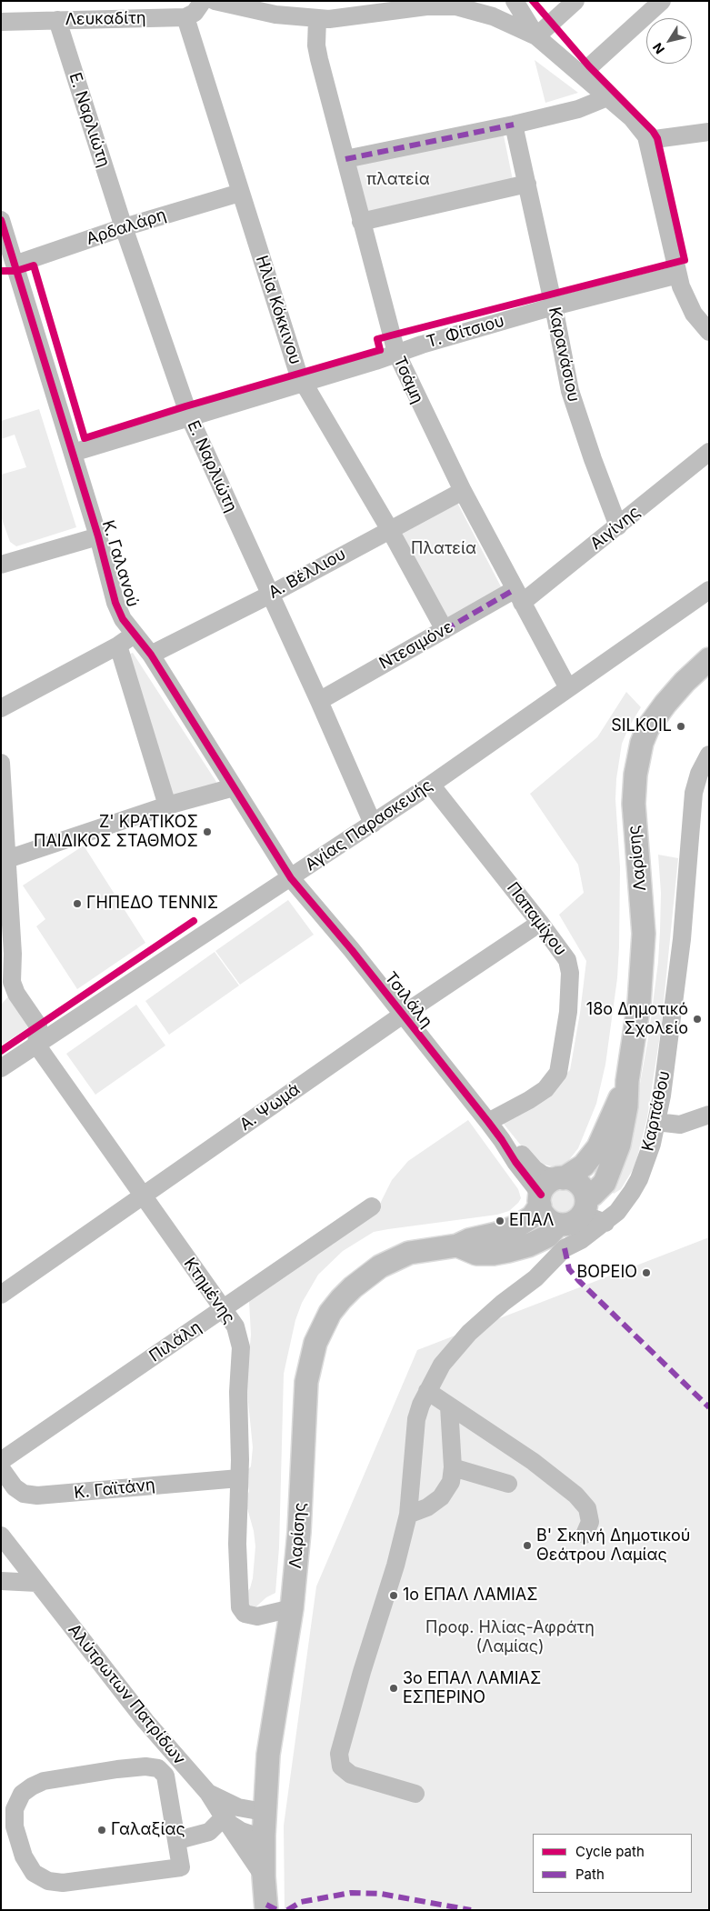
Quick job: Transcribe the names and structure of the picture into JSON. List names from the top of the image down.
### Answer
{
  "streets": {
    "main road": ["Λαρίσης"],
    "street": [
      "Λευκαδίτη",
      "Ε. Ναρλιώτη",
      "Αρδαλάρη",
      "Ηλία Κόκκινου",
      "Τ. Φίτσιου",
      "Καρανάσιου",
      "Τσάμη",
      "Αιγίνης",
      "Κ. Γαλανού",
      "Α. Βέλλιου",
      "Ντεσιμόνε",
      "Αγίας Παρασκευής",
      "Παπαμίχου",
      "Τσιλάλη",
      "Α. Ψωμά",
      "Καρπάθου",
      "Κτημένης",
      "Πιλάλη",
      "Κ. Γαϊτάνη",
      "Αλύτρωτων Πατρίδων"
    ]
  },
  "crossings": [
    ["Λευκαδίτη", "Ε. Ναρλιώτη"],
    ["Λευκαδίτη", "Ηλία Κόκκινου"],
    ["Ε. Ναρλιώτη", "Αρδαλάρη"],
    ["Ε. Ναρλιώτη", "Τ. Φίτσιου"],
    ["Ε. Ναρλιώτη", "Α. Βέλλιου"],
    ["Ε. Ναρλιώτη", "Ντεσιμόνε"],
    ["Ε. Ναρλιώτη", "Αγίας Παρασκευής"],
    ["Αρδαλάρη", "Ηλία Κόκκινου"],
    ["Αρδαλάρη", "Κ. Γαλανού"],
    ["Ηλία Κόκκινου", "Τ. Φίτσιου"],
    ["Ηλία Κόκκινου", "Α. Βέλλιου"],
    ["Ηλία Κόκκινου", "Ντεσιμόνε"],
    ["Τ. Φίτσιου", "Καρανάσιου"],
    ["Τ. Φίτσιου", "Τσάμη"],
    ["Τ. Φίτσιου", "Κ. Γαλανού"],
    ["Καρανάσιου", "Αιγίνης"],
    ["Τσάμη", "Αιγίνης"],
    ["Τσάμη", "Α. Βέλλιου"],
    ["Τσάμη", "Ντεσιμόνε"],
    ["Τσάμη", "Αγίας Παρασκευής"],
    ["Αιγίνης", "Ντεσιμόνε"],
    ["Κ. Γαλανού", "Α. Βέλλιου"],
    ["Κ. Γαλανού", "Αγίας Παρασκευής"],
    ["Κ. Γαλανού", "Τσιλάλη"],
    ["Αγίας Παρασκευής", "Παπαμίχου"],
    ["Αγίας Παρασκευής", "Τσιλάλη"],
    ["Αγίας Παρασκευής", "Κτημένης"],
    ["Λαρίσης", "Κτημένης"],
    ["Λαρίσης", "Αλύτρωτων Πατρίδων"],
    ["Παπαμίχου", "Τσιλάλη"],
    ["Παπαμίχου", "Α. Ψωμά"],
    ["Τσιλάλη", "Α. Ψωμά"],
    ["Α. Ψωμά", "Κτημένης"],
    ["Κτημένης", "Πιλάλη"],
    ["Κτημένης", "Κ. Γαϊτάνη"]
  ],
  "parks": ["πλατεία", "Πλατεία", "Προφ. Ηλίας-Αφράτη (Λαμίας)"],
  "places": [
    "SILKOIL",
    "Ζ' ΚΡΑΤΙΚΟΣ ΠΑΙΔΙΚΟΣ ΣΤΑΘΜΟΣ",
    "ΓΗΠΕΔΟ ΤΕΝΝΙΣ",
    "18ο Δημοτικό Σχολείο",
    "ΕΠΑΛ",
    "ΒΟΡΕΙΟ",
    "Β' Σκηνή Δημοτικού Θεάτρου Λαμίας",
    "1ο ΕΠΑΛ ΛΑΜΙΑΣ",
    "3ο ΕΠΑΛ ΛΑΜΙΑΣ ΕΣΠΕΡΙΝΟ",
    "Γαλαξίας"
  ],
  "legend": ["Cycle path", "Path"],
  "north": "bottom left"
}
